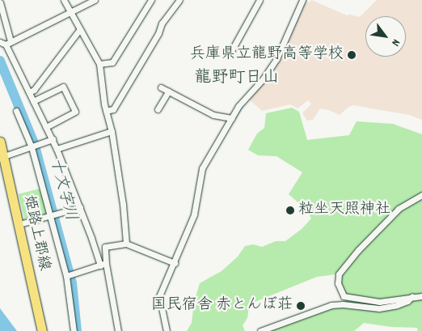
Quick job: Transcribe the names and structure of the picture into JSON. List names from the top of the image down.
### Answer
{
  "streets": {
    "main road": ["姫路上郡線"]
  },
  "districts": ["龍野町日山"],
  "water": ["十文字川"],
  "places": ["兵庫県立龍野高等学校", "粒坐天照神社", "国民宿舎 赤とんぼ荘"],
  "north": "bottom right"
}
